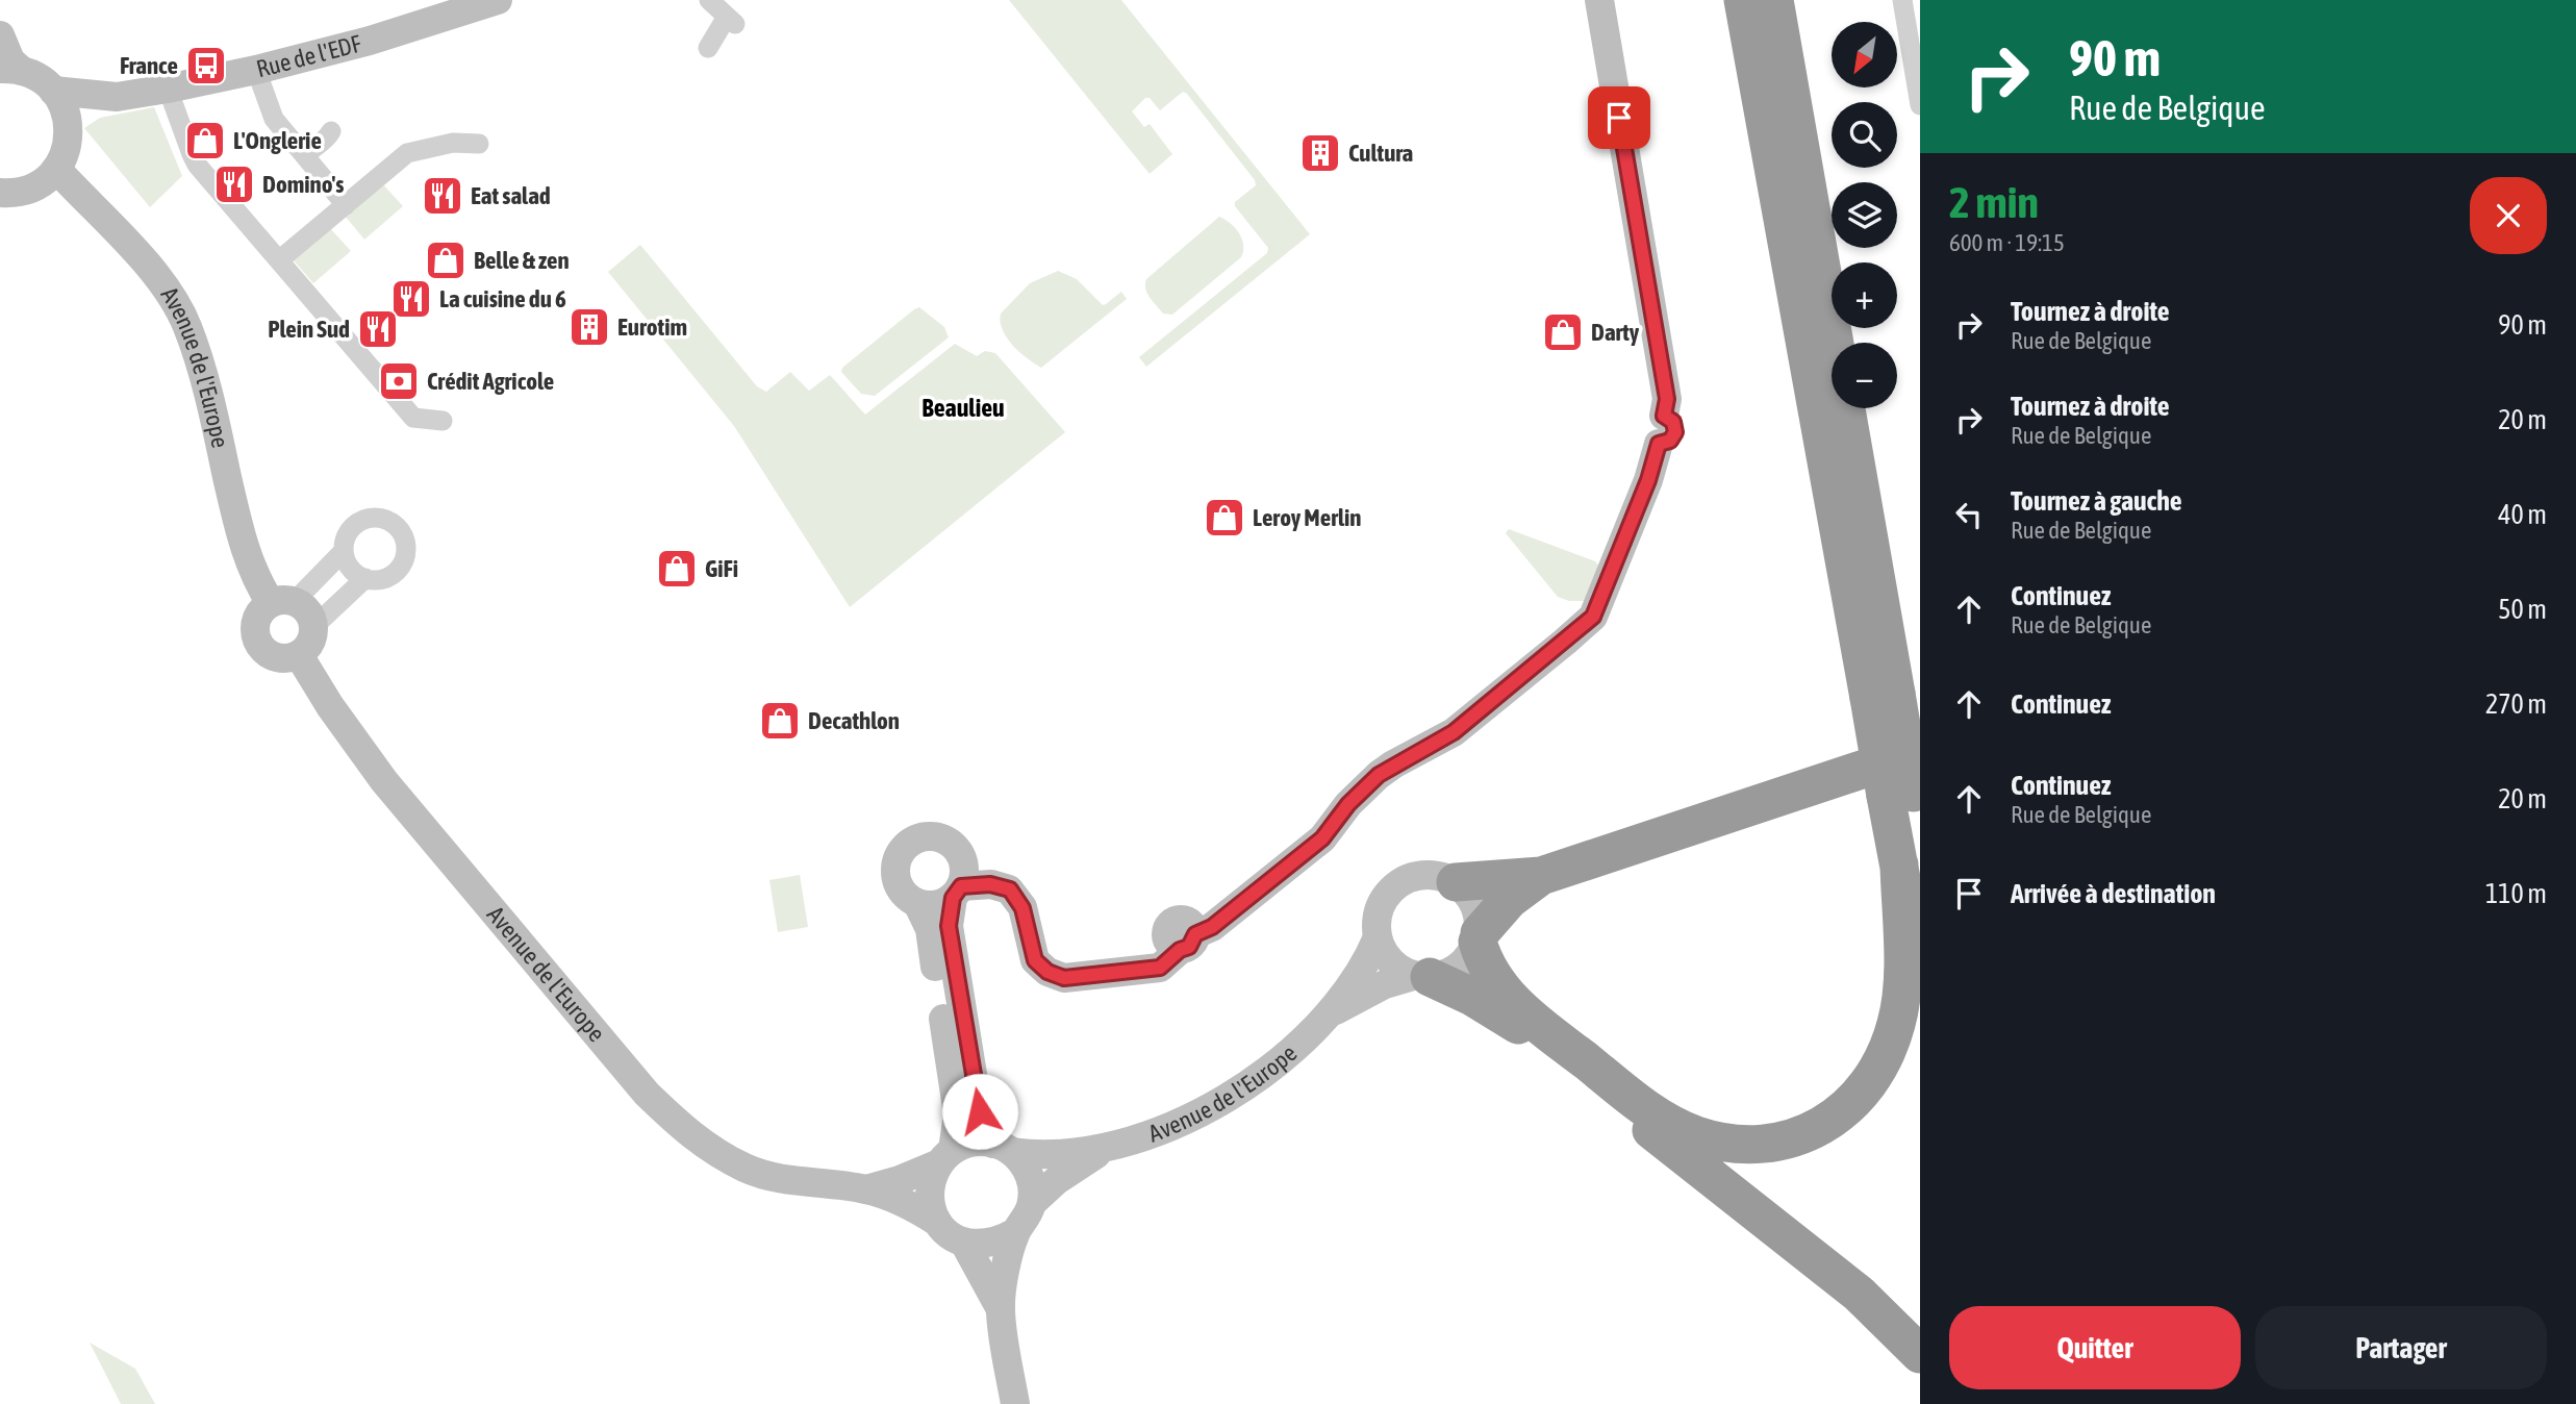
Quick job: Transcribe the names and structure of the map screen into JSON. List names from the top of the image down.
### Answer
{
  "streets": {
    "street": ["Rue de l'EDF", "Avenue de l'Europe"]
  },
  "districts": ["Beaulieu"],
  "places": {
    "bus stop": ["France"],
    "shop": [
      "L'Onglerie",
      "Belle & zen",
      "Darty",
      "Leroy Merlin",
      "GiFi",
      "Decathlon"
    ],
    "building": ["Cultura", "Eurotim"],
    "restaurant": [
      "Domino's",
      "Eat salad",
      "La cuisine du 6",
      "Plein Sud"
    ],
    "bank": ["Crédit Agricole"]
  },
  "north": "bottom left",
  "page": {
    "turn": ["90 m", "Rue de Belgique"],
    "map_buttons": ["+", "−"],
    "heading": ["2 min", "600 m · 19:15"],
    "list": [
      {
        "name": "Tournez à droite",
        "note": "Rue de Belgique",
        "value": "90 m"
      },
      {
        "name": "Tournez à droite",
        "note": "Rue de Belgique",
        "value": "20 m"
      },
      {
        "name": "Tournez à gauche",
        "note": "Rue de Belgique",
        "value": "40 m"
      },
      {
        "name": "Continuez",
        "note": "Rue de Belgique",
        "value": "50 m"
      },
      {
        "name": "Continuez",
        "value": "270 m"
      },
      {
        "name": "Continuez",
        "note": "Rue de Belgique",
        "value": "20 m"
      },
      {
        "name": "Arrivée à destination",
        "value": "110 m"
      }
    ],
    "buttons": ["Quitter", "Partager"]
  }
}
